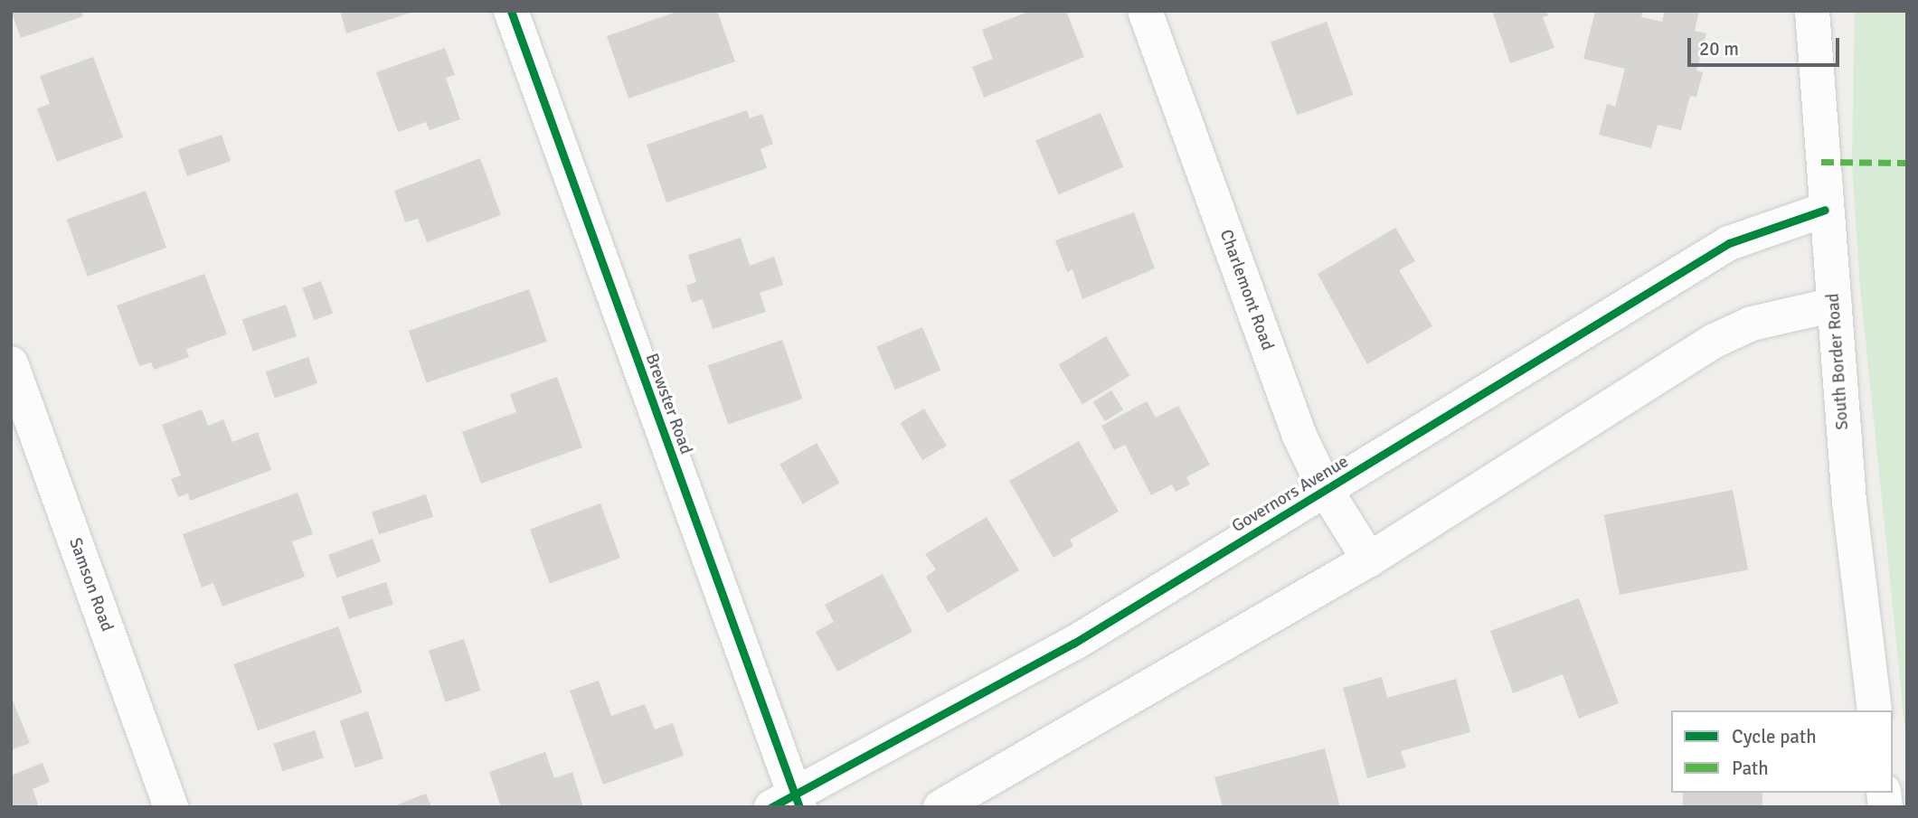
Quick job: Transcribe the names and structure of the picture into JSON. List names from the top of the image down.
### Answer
{
  "streets": {
    "street": [
      "Charlemont Road",
      "South Border Road",
      "Brewster Road",
      "Governors Avenue",
      "Samson Road"
    ]
  },
  "crossings": [
    ["Charlemont Road", "Governors Avenue"],
    ["South Border Road", "Governors Avenue"],
    ["Brewster Road", "Governors Avenue"]
  ],
  "legend": ["Cycle path", "Path"],
  "scale_bar": "20 m"
}
